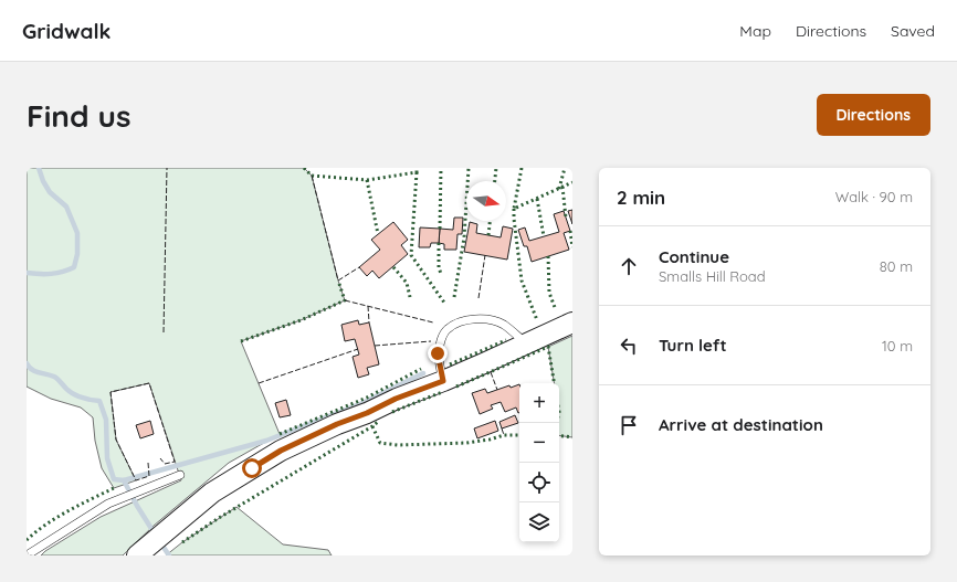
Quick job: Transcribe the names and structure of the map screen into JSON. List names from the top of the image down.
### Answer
{
  "north": "right",
  "page": {
    "header": "Gridwalk",
    "nav": ["Map", "Directions", "Saved"],
    "buttons": "Directions",
    "title": "Find us",
    "heading": ["2 min", "Walk · 90 m"],
    "list": [
      ["Continue", "Smalls Hill Road", "80 m"],
      ["Turn left", "10 m"],
      "Arrive at destination"
    ],
    "map_buttons": ["+", "−"]
  }
}
